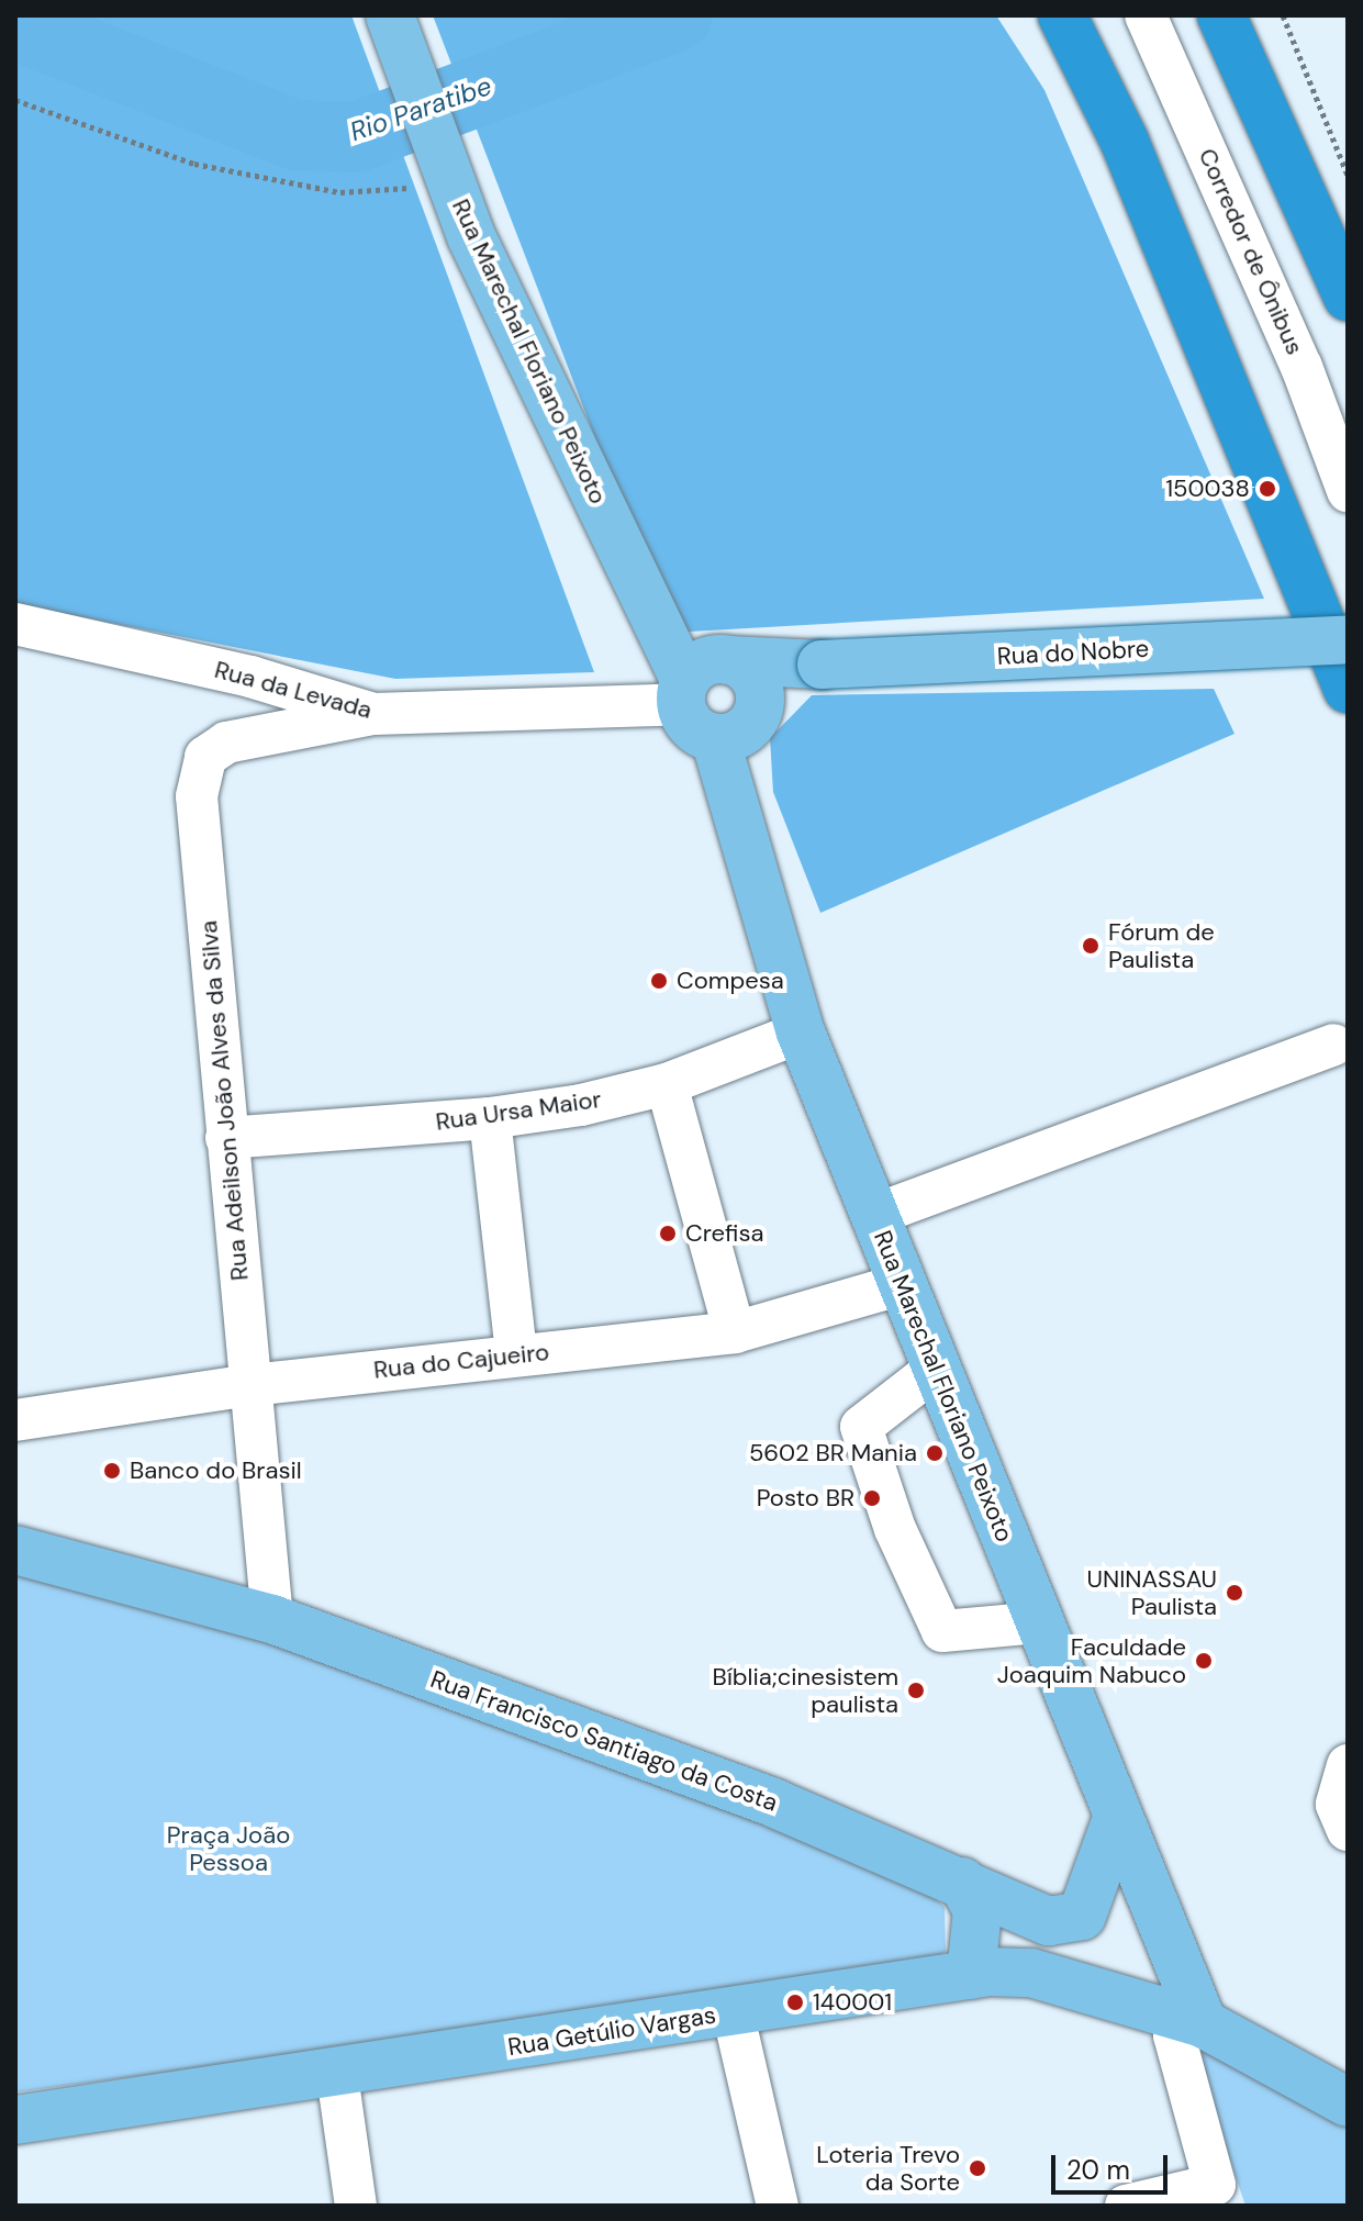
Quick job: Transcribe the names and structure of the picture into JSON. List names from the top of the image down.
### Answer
{
  "streets": {
    "main road": [
      "Rua Marechal Floriano Peixoto",
      "Rua do Nobre",
      "Rua Francisco Santiago da Costa",
      "Rua Getúlio Vargas"
    ],
    "street": [
      "Corredor de Ônibus",
      "Rua da Levada",
      "Rua Adeilson João Alves da Silva",
      "Rua Ursa Maior",
      "Rua do Cajueiro"
    ]
  },
  "crossings": [
    ["Rua Marechal Floriano Peixoto", "Rua do Nobre"],
    ["Rua Marechal Floriano Peixoto", "Rua da Levada"],
    ["Rua Marechal Floriano Peixoto", "Rua Ursa Maior"],
    ["Rua Marechal Floriano Peixoto", "Rua do Cajueiro"],
    ["Rua Marechal Floriano Peixoto", "Rua Francisco Santiago da Costa"],
    ["Rua Marechal Floriano Peixoto", "Rua Getúlio Vargas"],
    ["Rua do Nobre", "Rua da Levada"],
    ["Rua da Levada", "Rua Adeilson João Alves da Silva"],
    ["Rua Adeilson João Alves da Silva", "Rua Ursa Maior"],
    ["Rua Adeilson João Alves da Silva", "Rua do Cajueiro"],
    ["Rua Adeilson João Alves da Silva", "Rua Francisco Santiago da Costa"]
  ],
  "water": ["Rio Paratibe"],
  "parks": ["Praça João Pessoa"],
  "places": [
    "150038",
    "Fórum de Paulista",
    "Compesa",
    "Crefisa",
    "5602 BR Mania",
    "Banco do Brasil",
    "Posto BR",
    "UNINASSAU Paulista",
    "Faculdade Joaquim Nabuco",
    "Bíblia;cinesistem paulista",
    "140001",
    "Loteria Trevo da Sorte"
  ],
  "scale_bar": "20 m"
}
